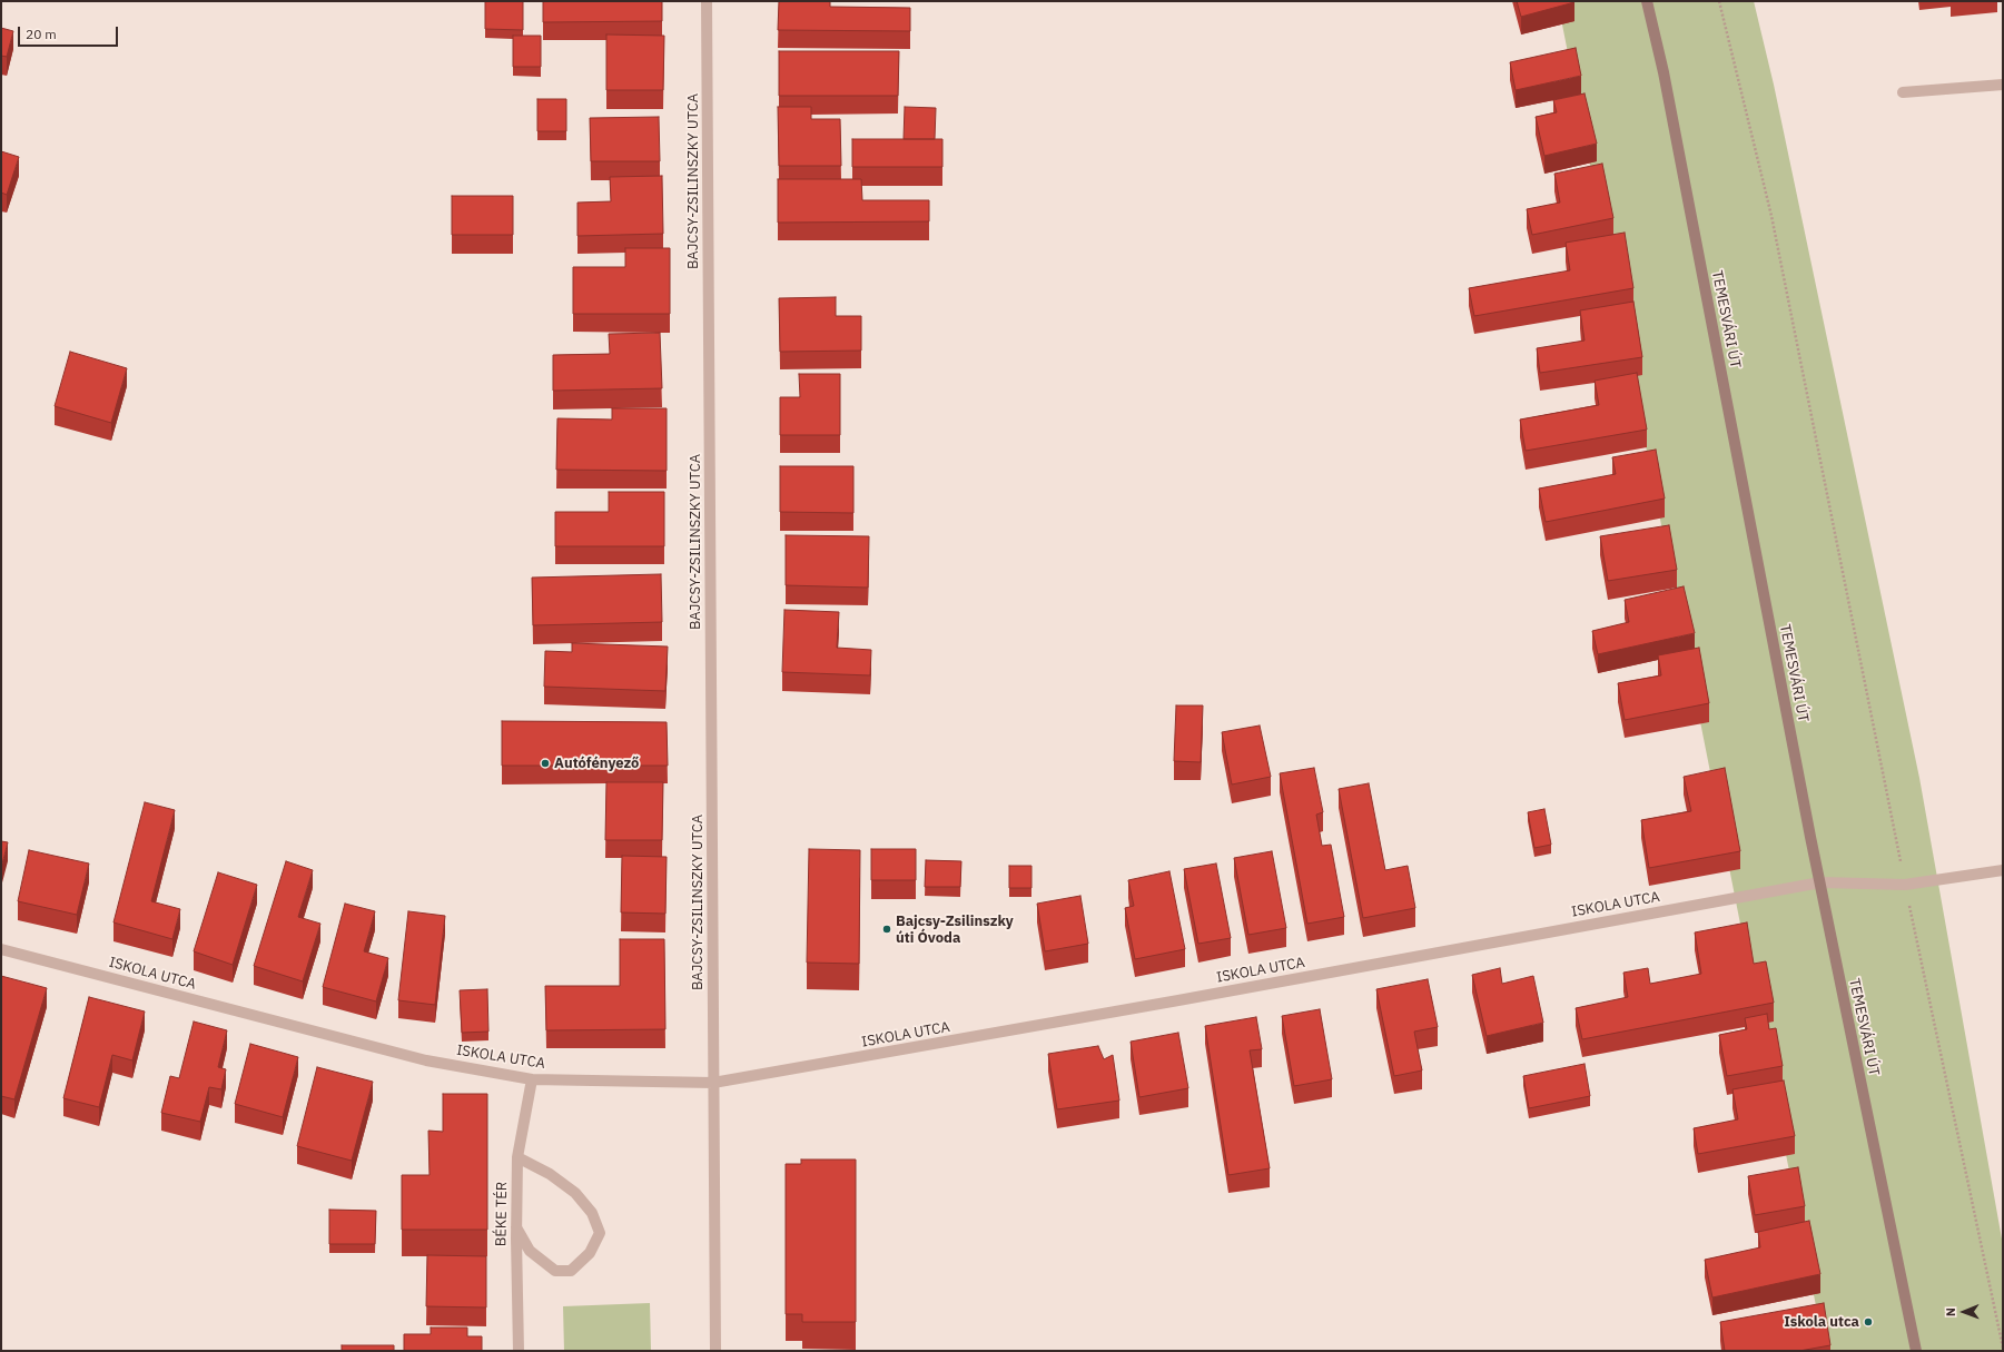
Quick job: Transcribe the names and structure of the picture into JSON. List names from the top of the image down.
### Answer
{
  "streets": {
    "street": [
      "BAJCSY-ZSILINSZKY UTCA",
      "TEMESVÁRI ÚT",
      "ISKOLA UTCA",
      "BÉKE TÉR"
    ]
  },
  "crossings": [
    ["BAJCSY-ZSILINSZKY UTCA", "ISKOLA UTCA"],
    ["TEMESVÁRI ÚT", "ISKOLA UTCA"],
    ["ISKOLA UTCA", "BÉKE TÉR"]
  ],
  "places": ["Autófényező", "Bajcsy-Zsilinszky úti Óvoda", "Iskola utca"],
  "scale_bar": "20 m",
  "north": "left"
}
